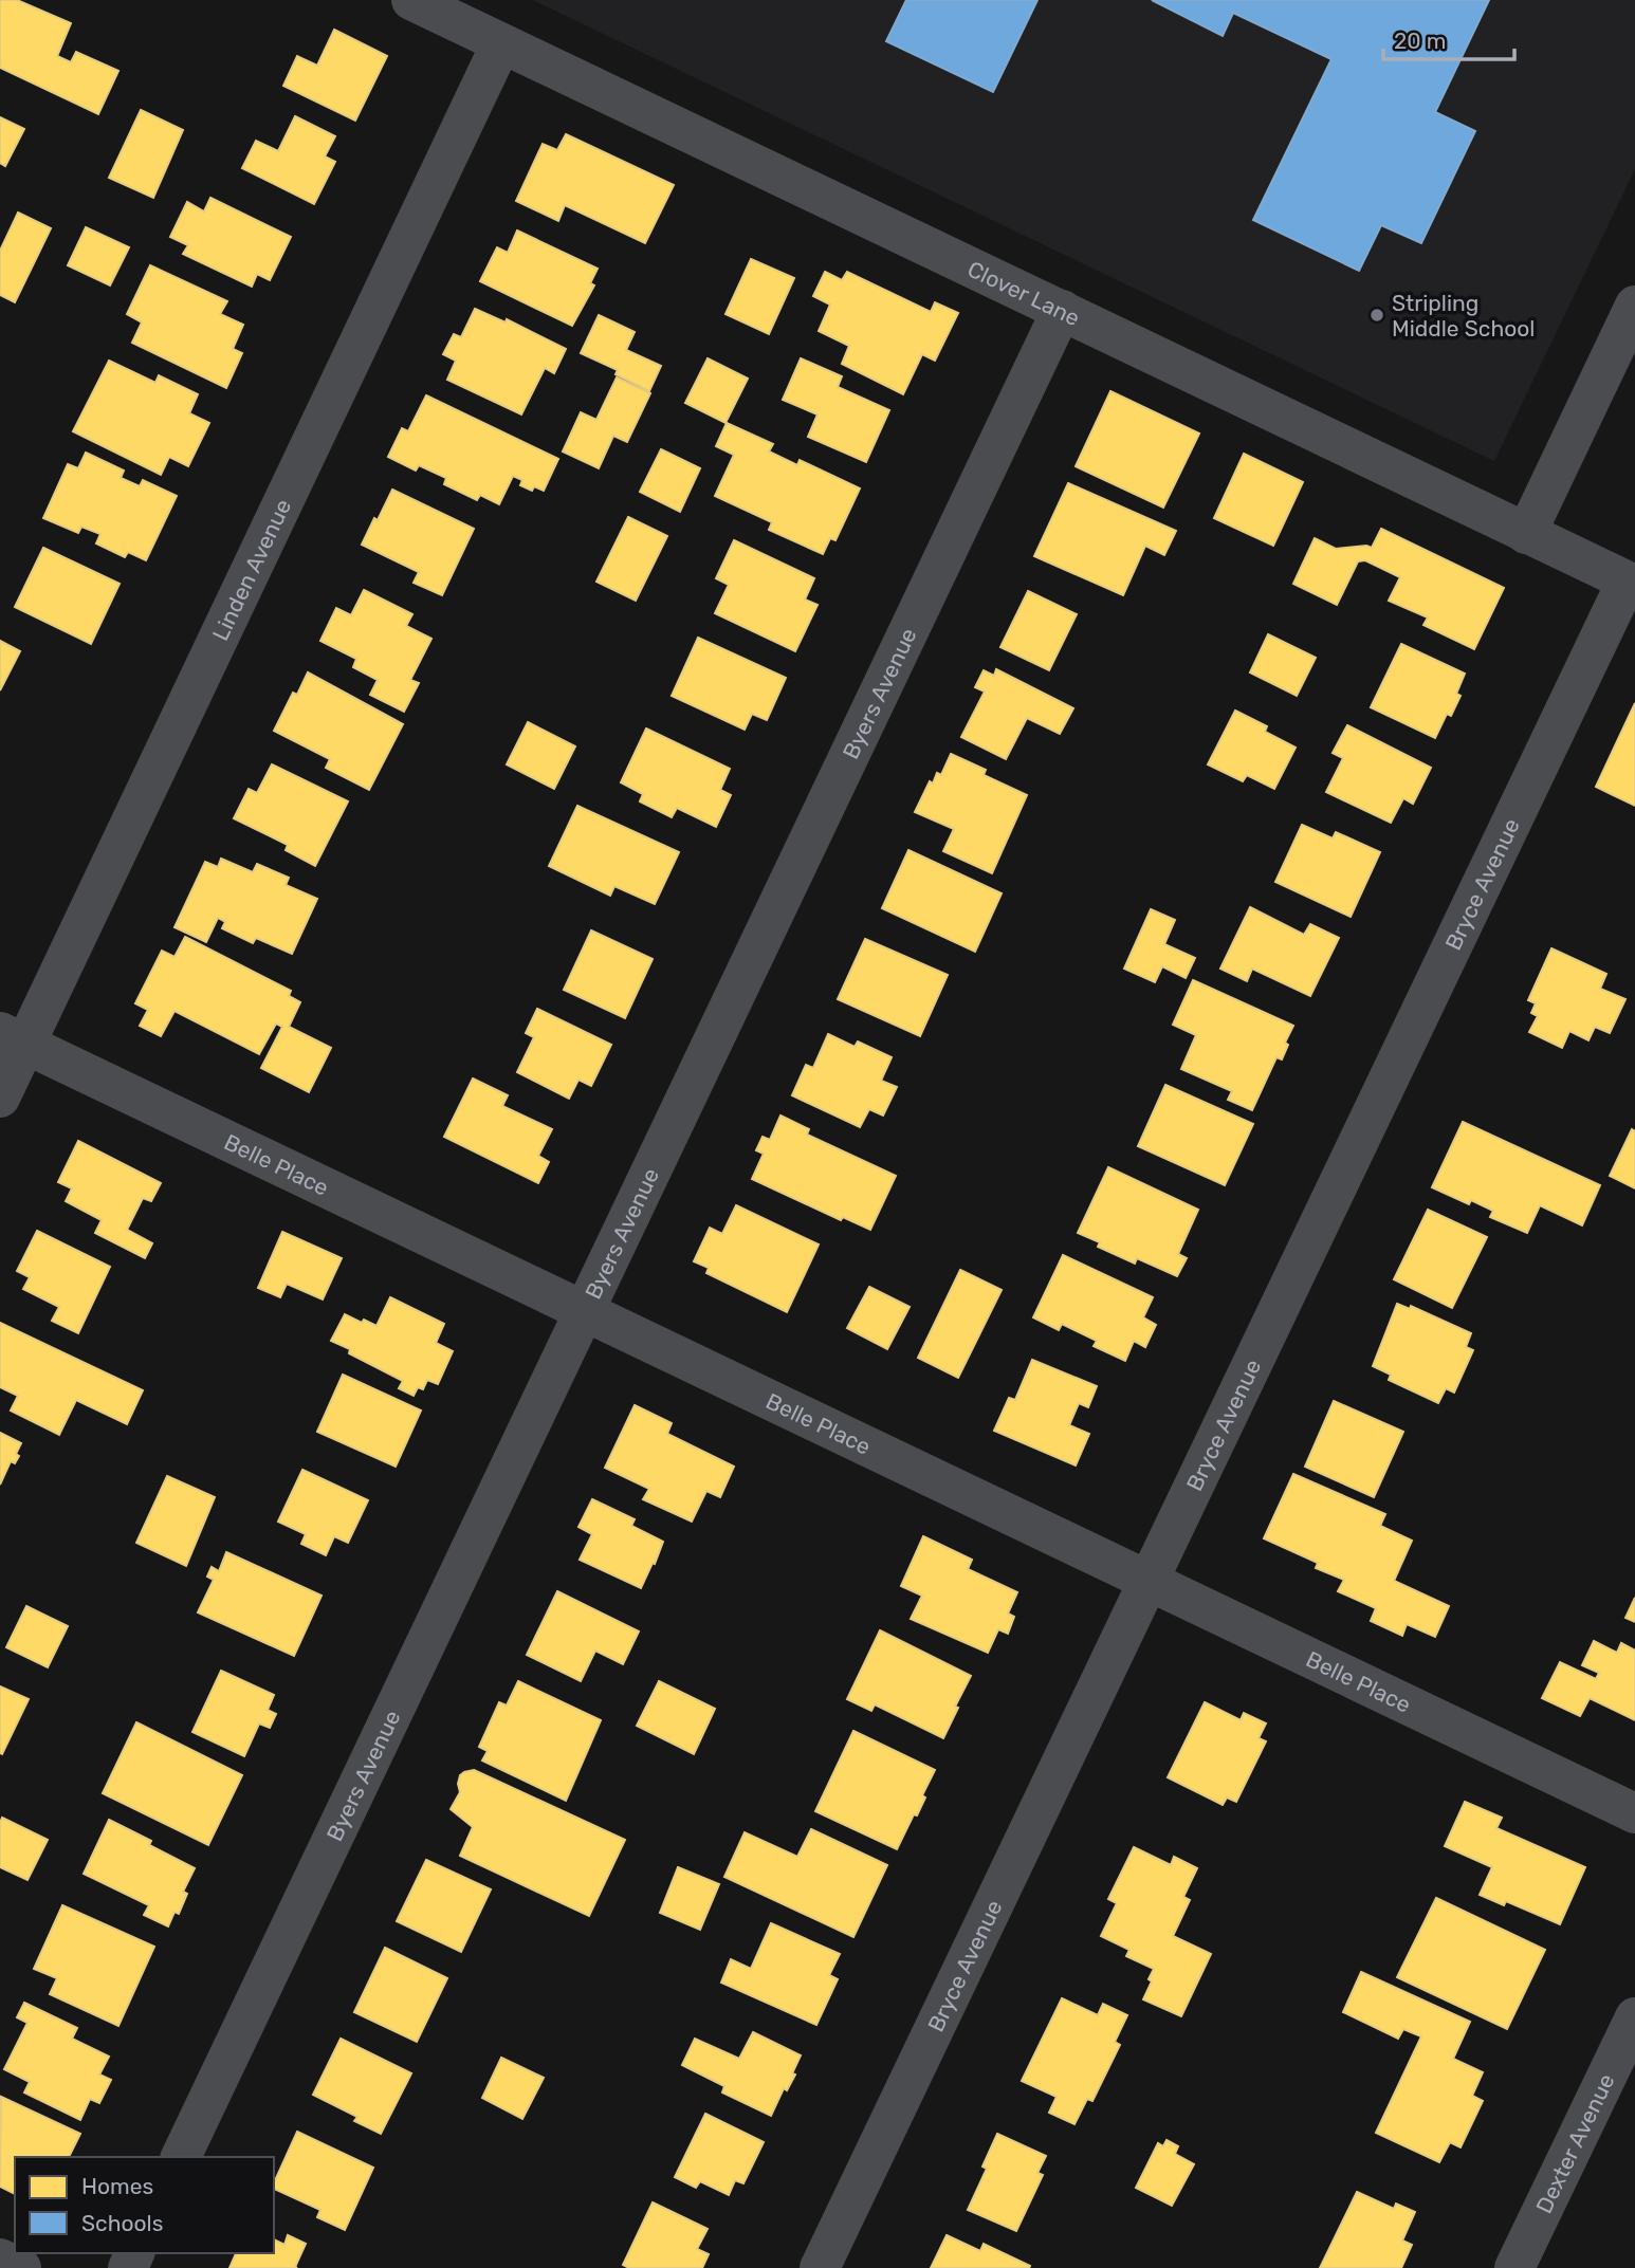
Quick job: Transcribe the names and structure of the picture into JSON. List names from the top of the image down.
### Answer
{
  "streets": {
    "street": [
      "Clover Lane",
      "Linden Avenue",
      "Byers Avenue",
      "Bryce Avenue",
      "Belle Place",
      "Dexter Avenue"
    ]
  },
  "crossings": [
    ["Clover Lane", "Linden Avenue"],
    ["Clover Lane", "Byers Avenue"],
    ["Clover Lane", "Bryce Avenue"],
    ["Linden Avenue", "Belle Place"],
    ["Byers Avenue", "Belle Place"],
    ["Bryce Avenue", "Belle Place"]
  ],
  "places": ["Stripling Middle School"],
  "legend": ["Homes", "Schools"],
  "scale_bar": "20 m"
}
